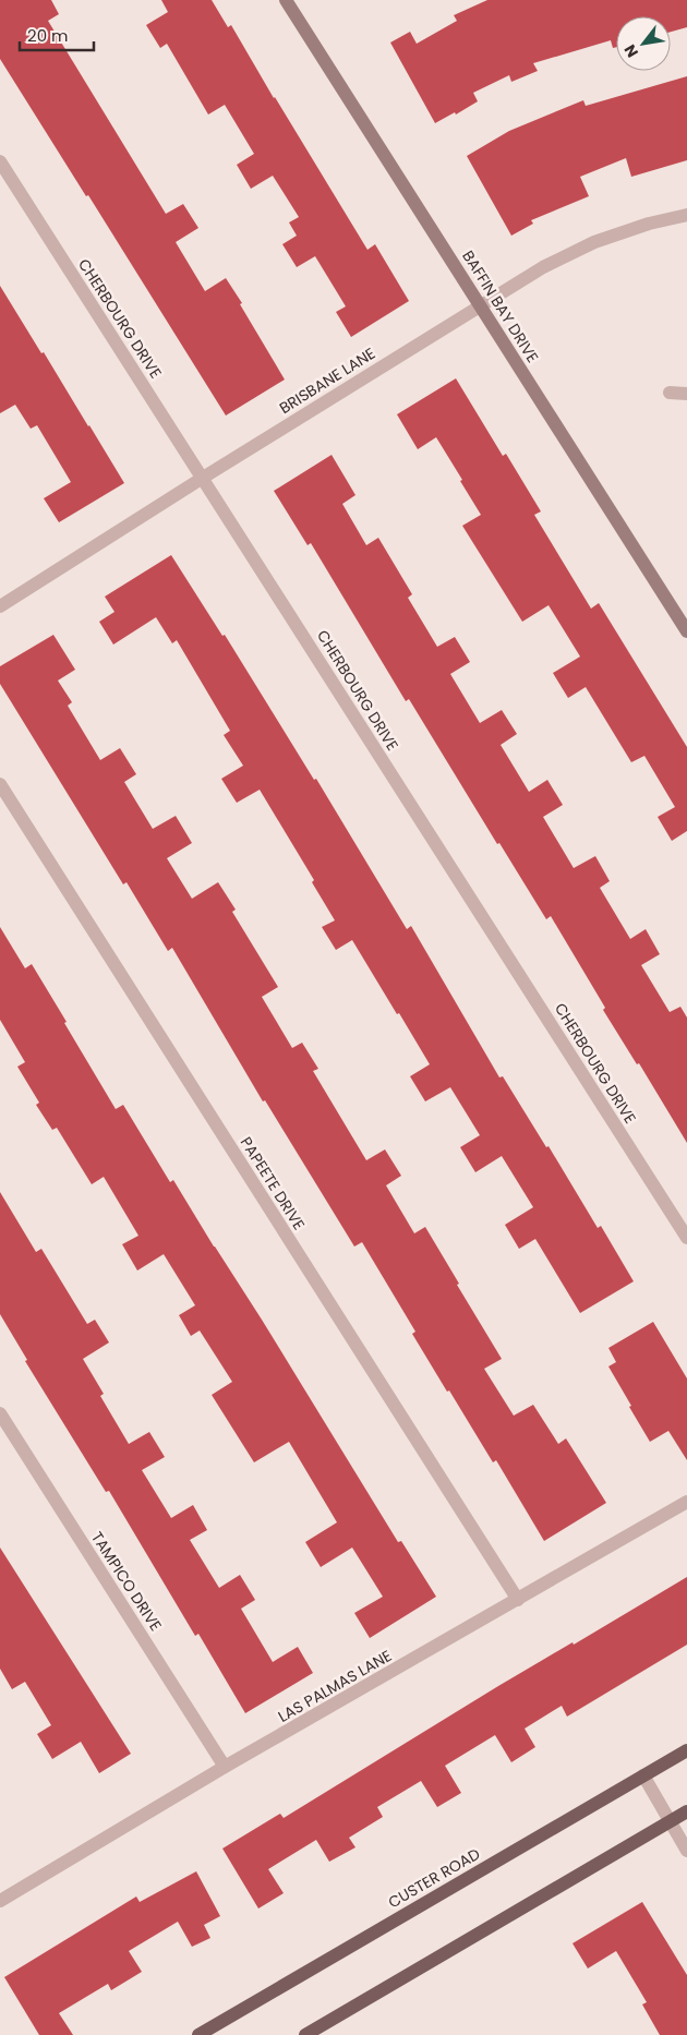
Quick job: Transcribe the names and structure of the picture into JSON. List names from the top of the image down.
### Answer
{
  "streets": {
    "main road": ["CUSTER ROAD"],
    "street": [
      "BAFFIN BAY DRIVE",
      "CHERBOURG DRIVE",
      "BRISBANE LANE",
      "PAPEETE DRIVE",
      "TAMPICO DRIVE",
      "LAS PALMAS LANE"
    ]
  },
  "crossings": [
    ["BAFFIN BAY DRIVE", "BRISBANE LANE"],
    ["CHERBOURG DRIVE", "BRISBANE LANE"],
    ["PAPEETE DRIVE", "LAS PALMAS LANE"],
    ["TAMPICO DRIVE", "LAS PALMAS LANE"]
  ],
  "scale_bar": "20 m",
  "north": "bottom left"
}
